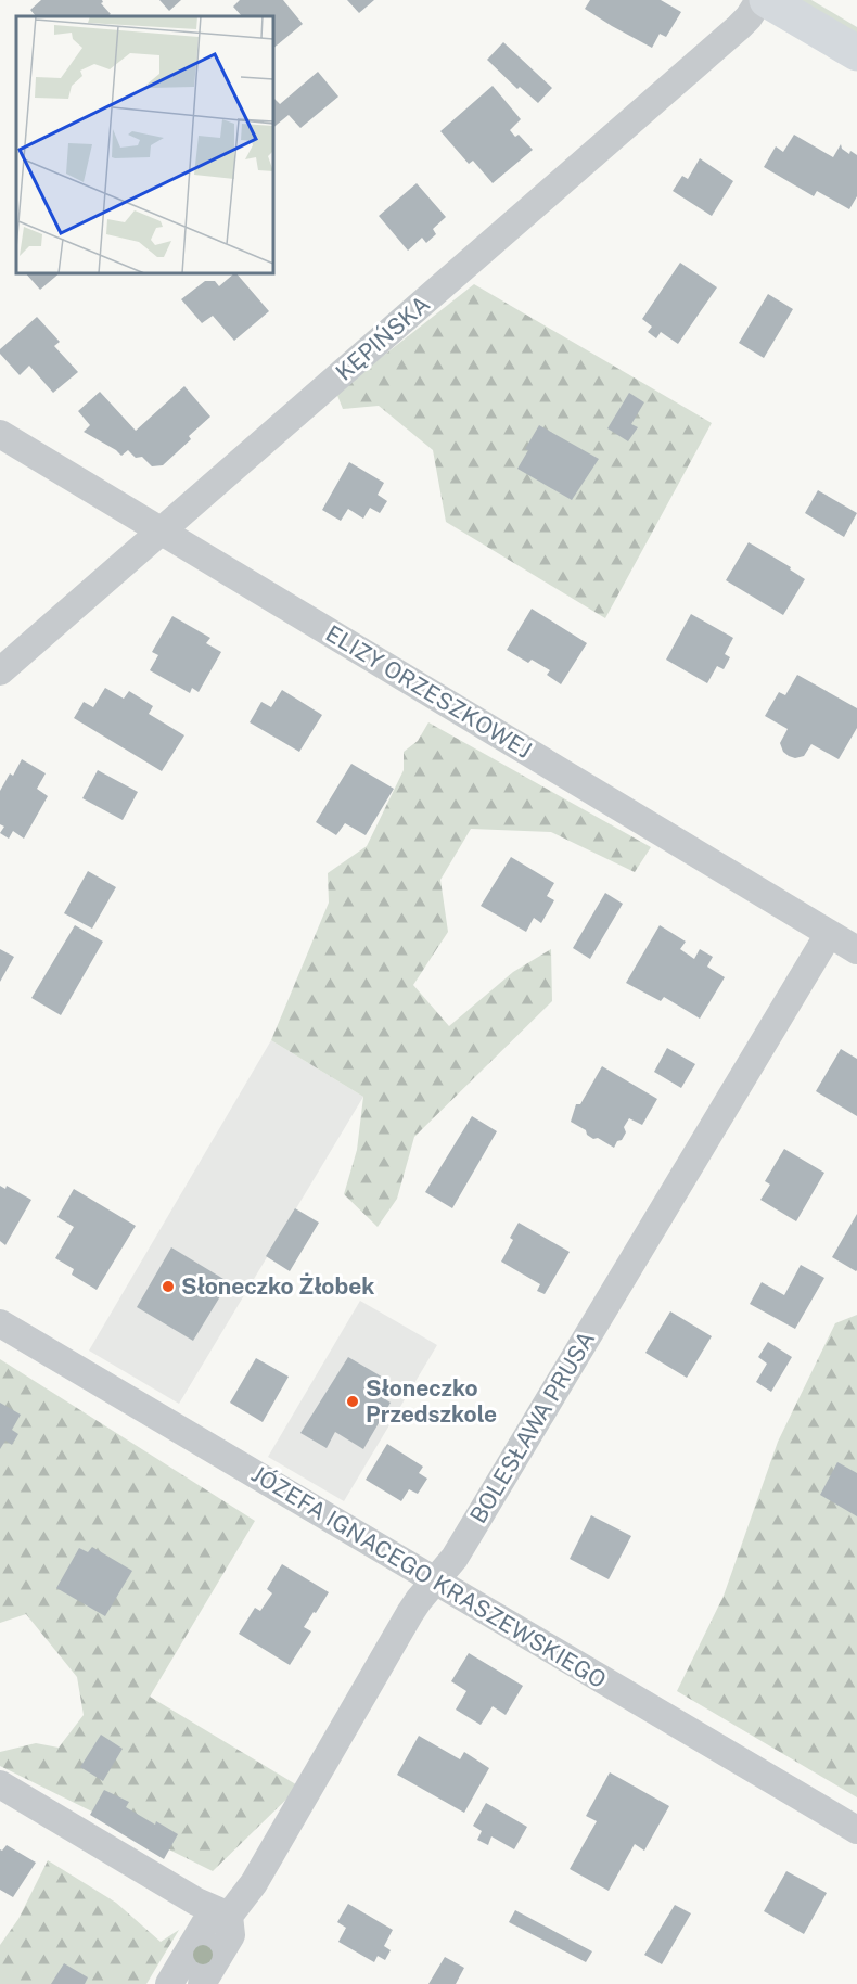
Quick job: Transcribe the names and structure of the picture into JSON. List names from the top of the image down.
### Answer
{
  "streets": {
    "street": [
      "KĘPIŃSKA",
      "ELIZY ORZESZKOWEJ",
      "BOLESŁAWA PRUSA",
      "JÓZEFA IGNACEGO KRASZEWSKIEGO"
    ]
  },
  "crossings": [
    ["KĘPIŃSKA", "ELIZY ORZESZKOWEJ"],
    ["ELIZY ORZESZKOWEJ", "BOLESŁAWA PRUSA"],
    ["BOLESŁAWA PRUSA", "JÓZEFA IGNACEGO KRASZEWSKIEGO"]
  ],
  "places": ["Słoneczko Żłobek", "Słoneczko Przedszkole"]
}
